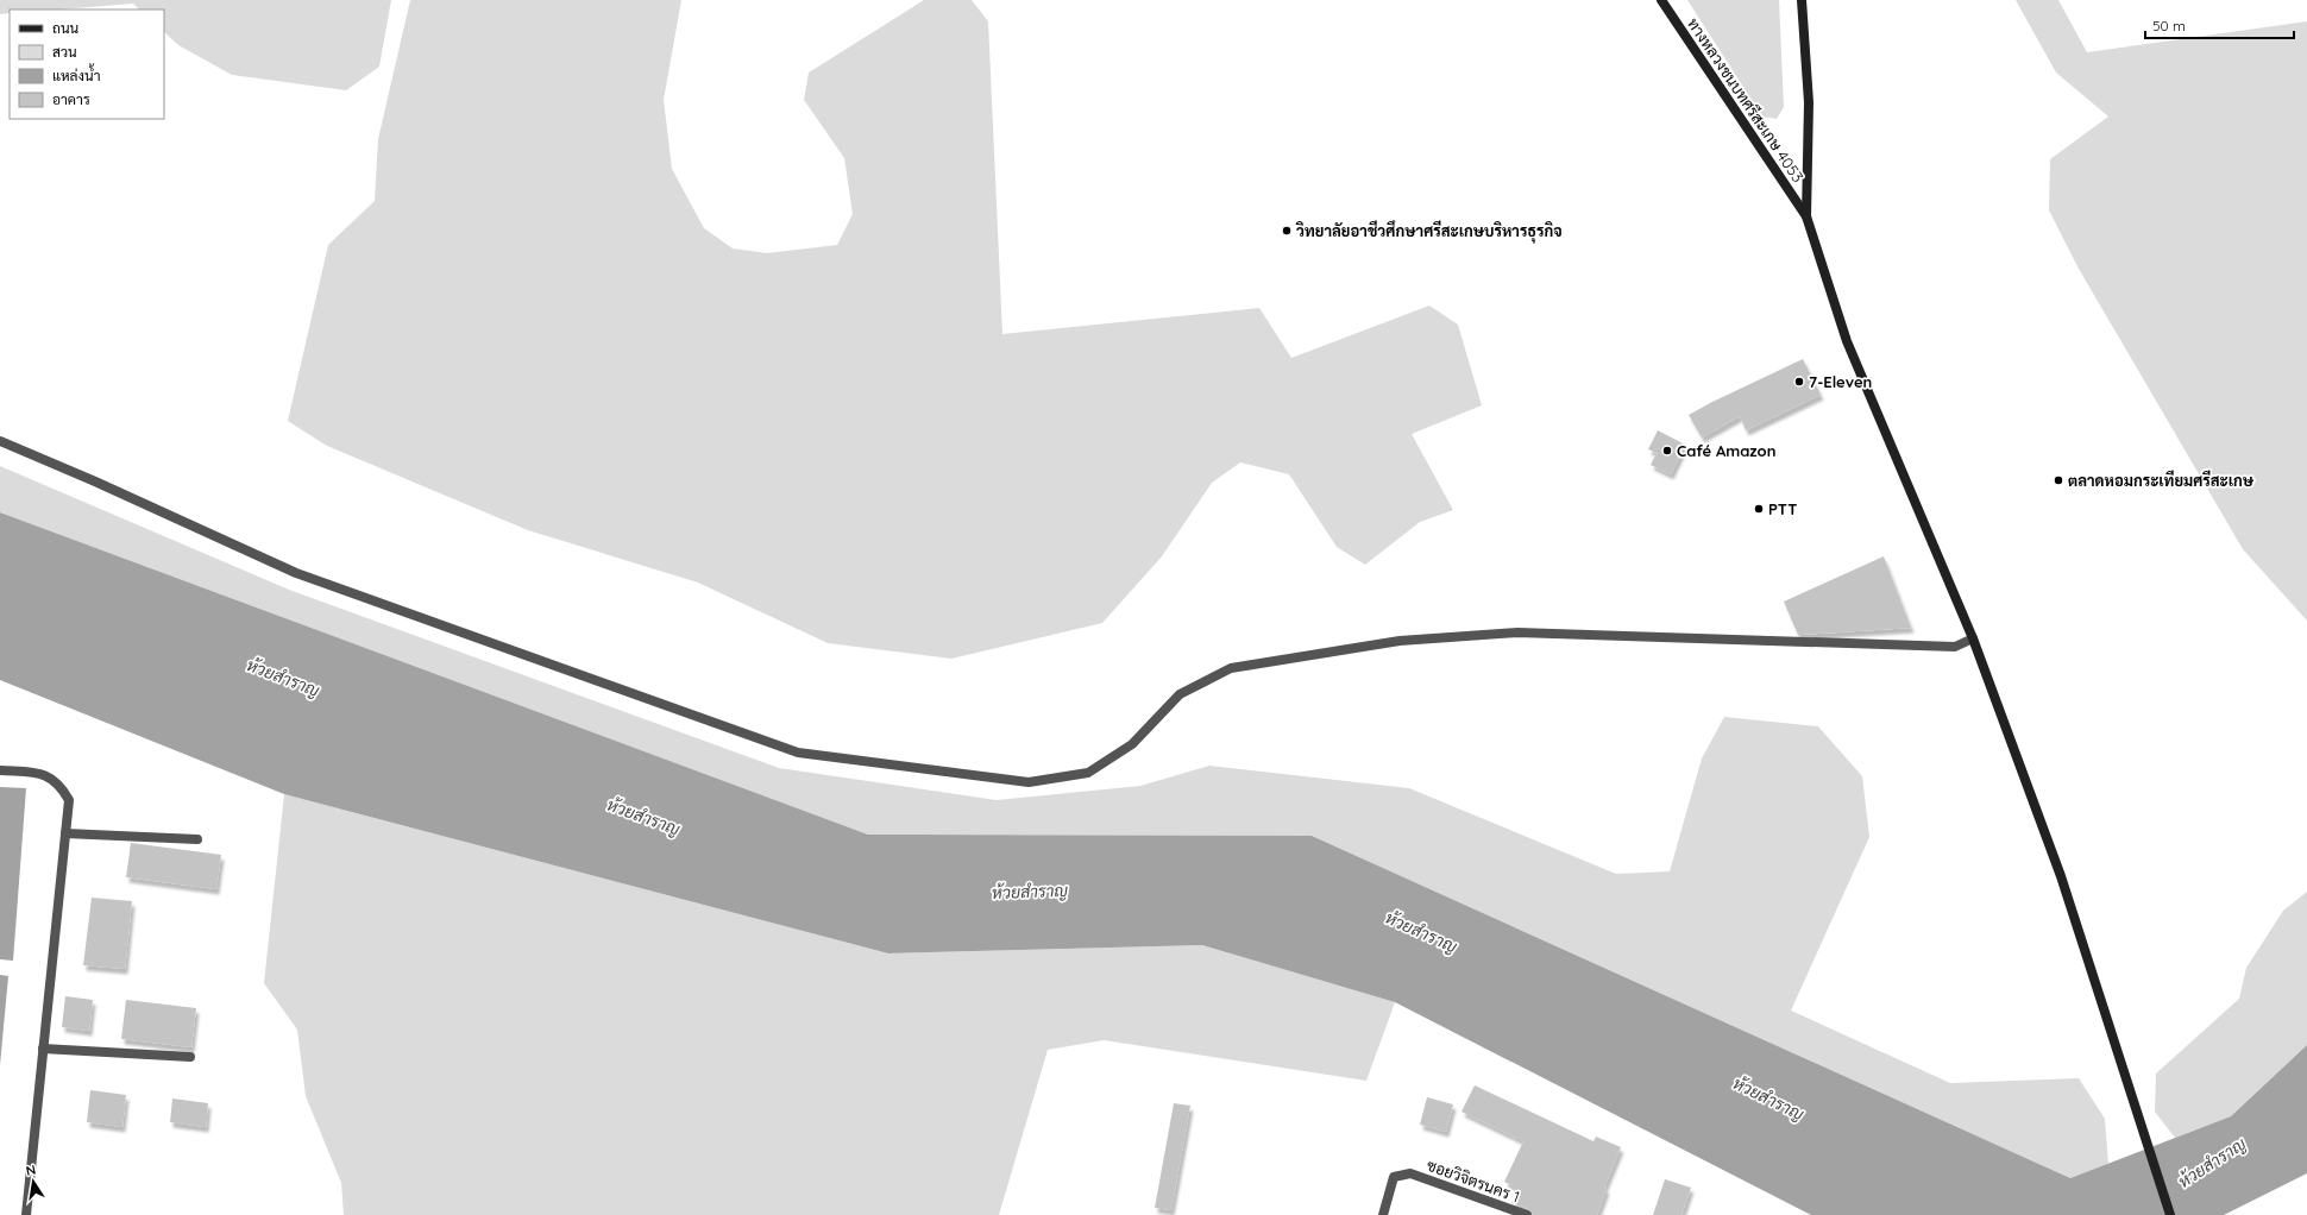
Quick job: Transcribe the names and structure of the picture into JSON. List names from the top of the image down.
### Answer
{
  "streets": {
    "street": ["ทางหลวงชนบทศรีสะเกษ 4053", "ซอยวิจิตรนคร 1"]
  },
  "water": ["ห้วยสำราญ"],
  "places": [
    "วิทยาลัยอาชีวศึกษาศรีสะเกษบริหารธุรกิจ",
    "7-Eleven",
    "Café Amazon",
    "ตลาดหอมกระเทียมศรีสะเกษ",
    "PTT"
  ],
  "legend": [
    "ถนน",
    "สวน",
    "แหล่งน้ำ",
    "อาคาร"
  ],
  "scale_bar": "50 m",
  "north": "top"
}
